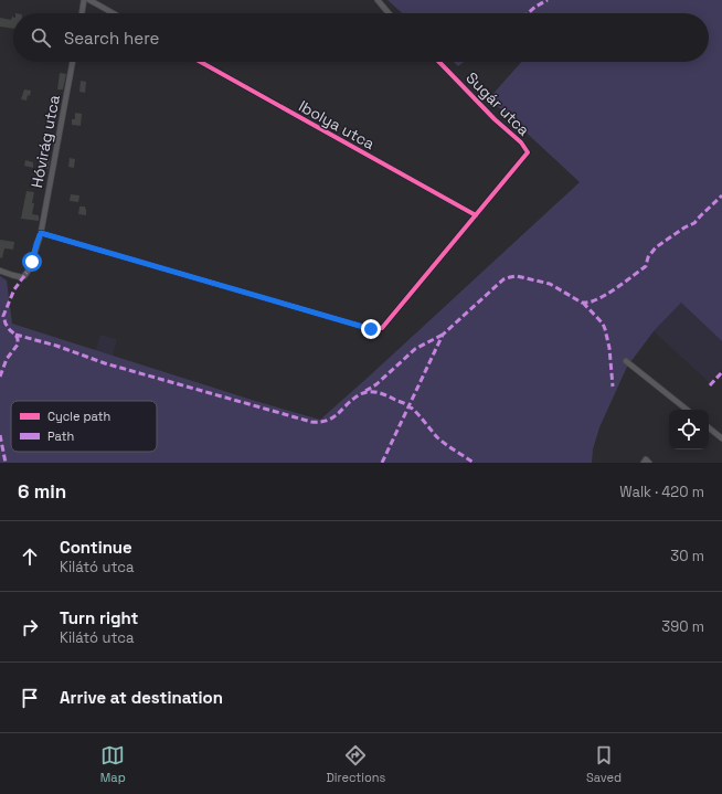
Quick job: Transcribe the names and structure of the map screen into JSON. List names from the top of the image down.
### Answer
{
  "streets": {
    "street": ["Sugár utca", "Ibolya utca", "Hóvirág utca"]
  },
  "crossings": [
    ["Sugár utca", "Ibolya utca"]
  ],
  "legend": ["Cycle path", "Path"],
  "page": {
    "search": "Search here",
    "heading": ["6 min", "Walk · 420 m"],
    "list": [
      ["Continue", "Kilátó utca", "30 m"],
      ["Turn right", "Kilátó utca", "390 m"],
      "Arrive at destination"
    ],
    "nav": ["Map", "Directions", "Saved"]
  }
}
